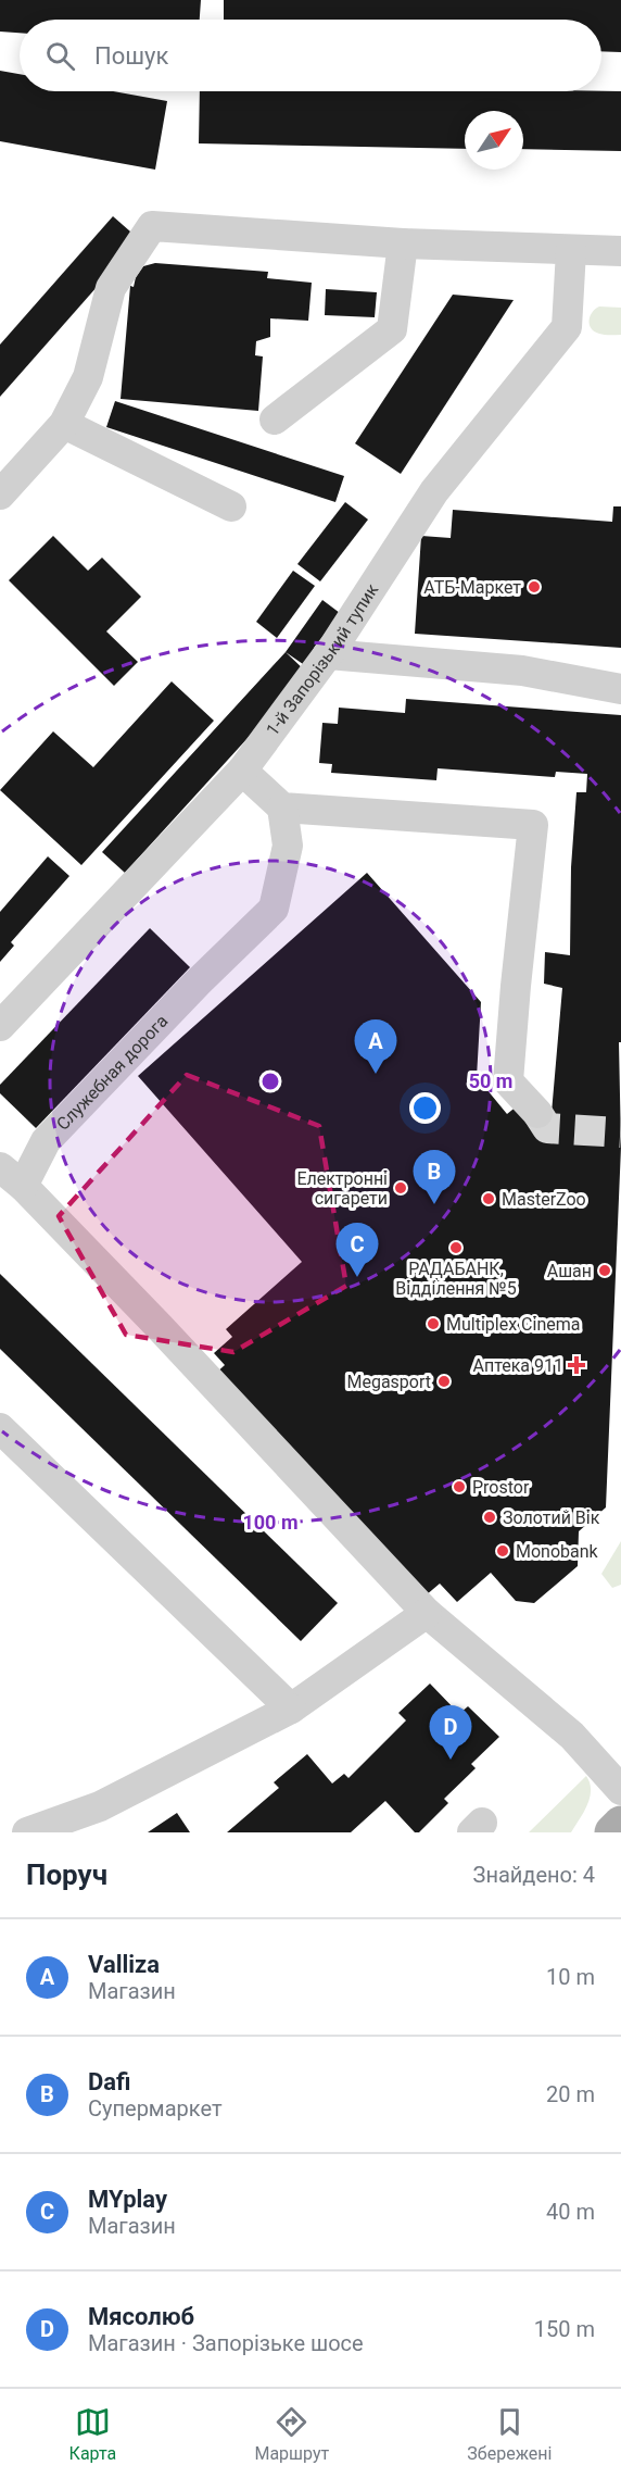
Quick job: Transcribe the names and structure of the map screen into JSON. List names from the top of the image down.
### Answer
{
  "streets": {
    "lane": ["1-й Запорізький тупик", "Служебная дорога"]
  },
  "places": {
    "other": [
      "АТБ-Маркет",
      "Електронні сигарети",
      "MasterZoo",
      "РАДАБАНК, Відділення №5",
      "Ашан",
      "Multiplex Cinema",
      "Megasport",
      "Prostor",
      "Золотий Вік",
      "Monobank"
    ],
    "health": ["Аптека 911"]
  },
  "north": "top right",
  "page": {
    "search": "Пошук",
    "pins": [
      "A",
      "B",
      "C",
      "D"
    ],
    "heading": ["Поруч", "Знайдено: 4"],
    "list": [
      {
        "mark": "A",
        "name": "Valliza",
        "note": "Магазин",
        "value": "10 m"
      },
      {
        "mark": "B",
        "name": "Dafi",
        "note": "Супермаркет",
        "value": "20 m"
      },
      {
        "mark": "C",
        "name": "MYplay",
        "note": "Магазин",
        "value": "40 m"
      },
      {
        "mark": "D",
        "name": "Мясолюб",
        "note": "Магазин · Запорізьке шосе",
        "value": "150 m"
      }
    ],
    "nav": ["Карта", "Маршрут", "Збережені"]
  },
  "rings": ["50 m", "100 m"]
}
